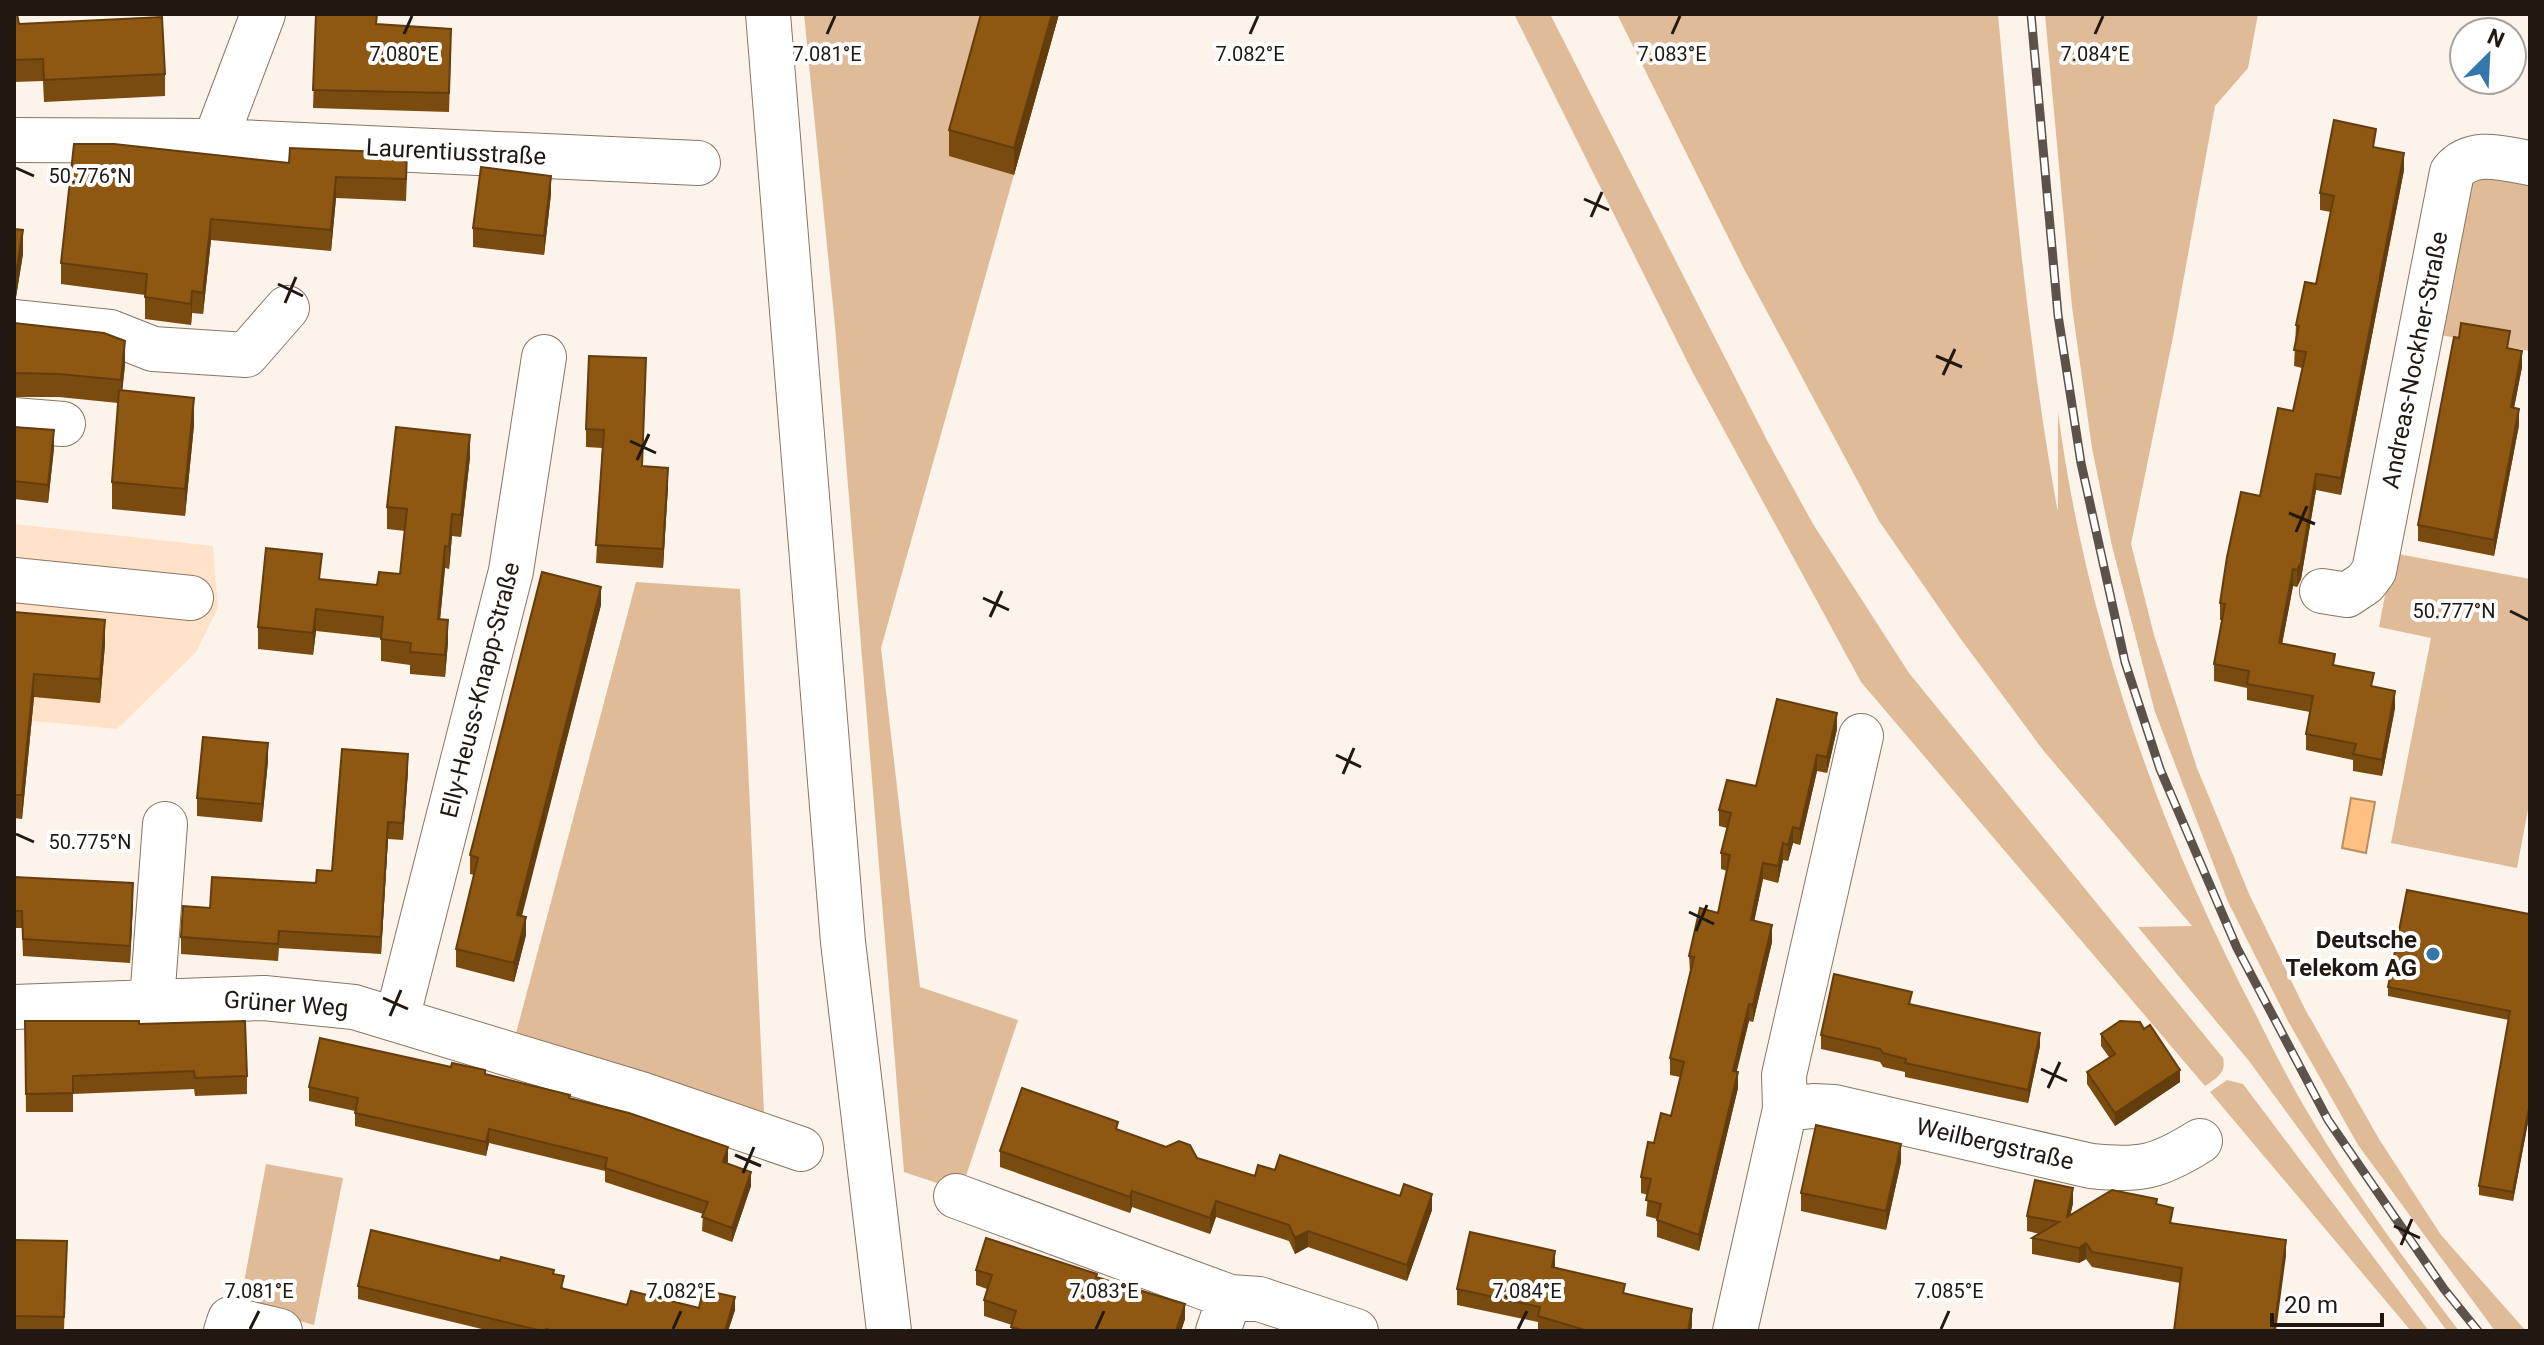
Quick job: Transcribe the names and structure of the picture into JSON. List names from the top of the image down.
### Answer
{
  "streets": {
    "street": [
      "Laurentiusstraße",
      "Andreas-Nockher-Straße",
      "Elly-Heuss-Knapp-Straße",
      "Grüner Weg",
      "Weilbergstraße"
    ]
  },
  "crossings": [
    ["Elly-Heuss-Knapp-Straße", "Grüner Weg"]
  ],
  "places": ["Deutsche Telekom AG"],
  "scale_bar": "20 m",
  "north": "top right",
  "coordinates": [
    "7.080°E",
    "7.081°E",
    "7.082°E",
    "7.083°E",
    "7.084°E",
    "50.776°N",
    "50.777°N",
    "50.775°N",
    "7.085°E"
  ]
}
